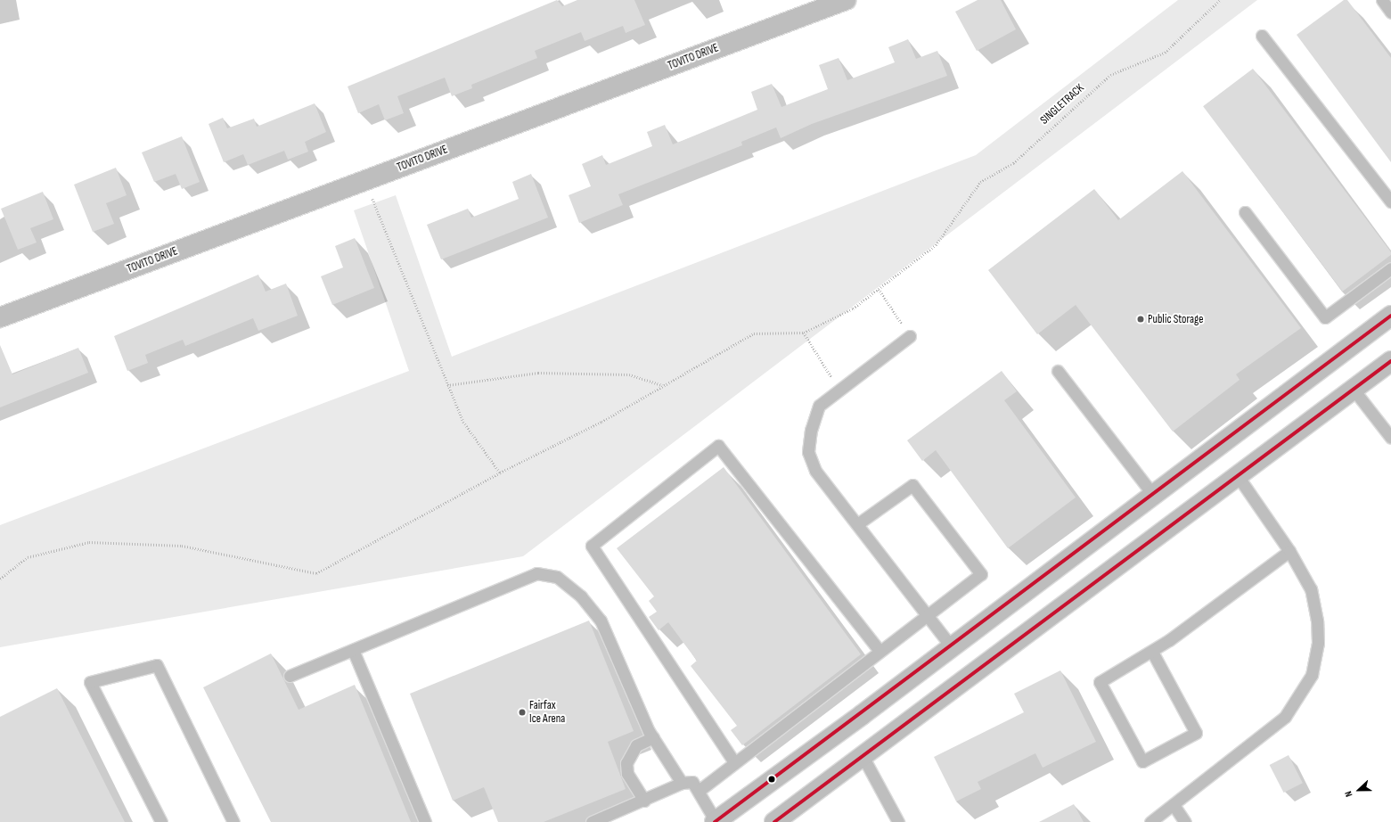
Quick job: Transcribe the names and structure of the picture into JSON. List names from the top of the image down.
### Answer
{
  "streets": {
    "street": ["TOVITO DRIVE"],
    "path": ["SINGLETRACK"]
  },
  "places": ["Public Storage", "Fairfax Ice Arena"],
  "north": "left"
}
